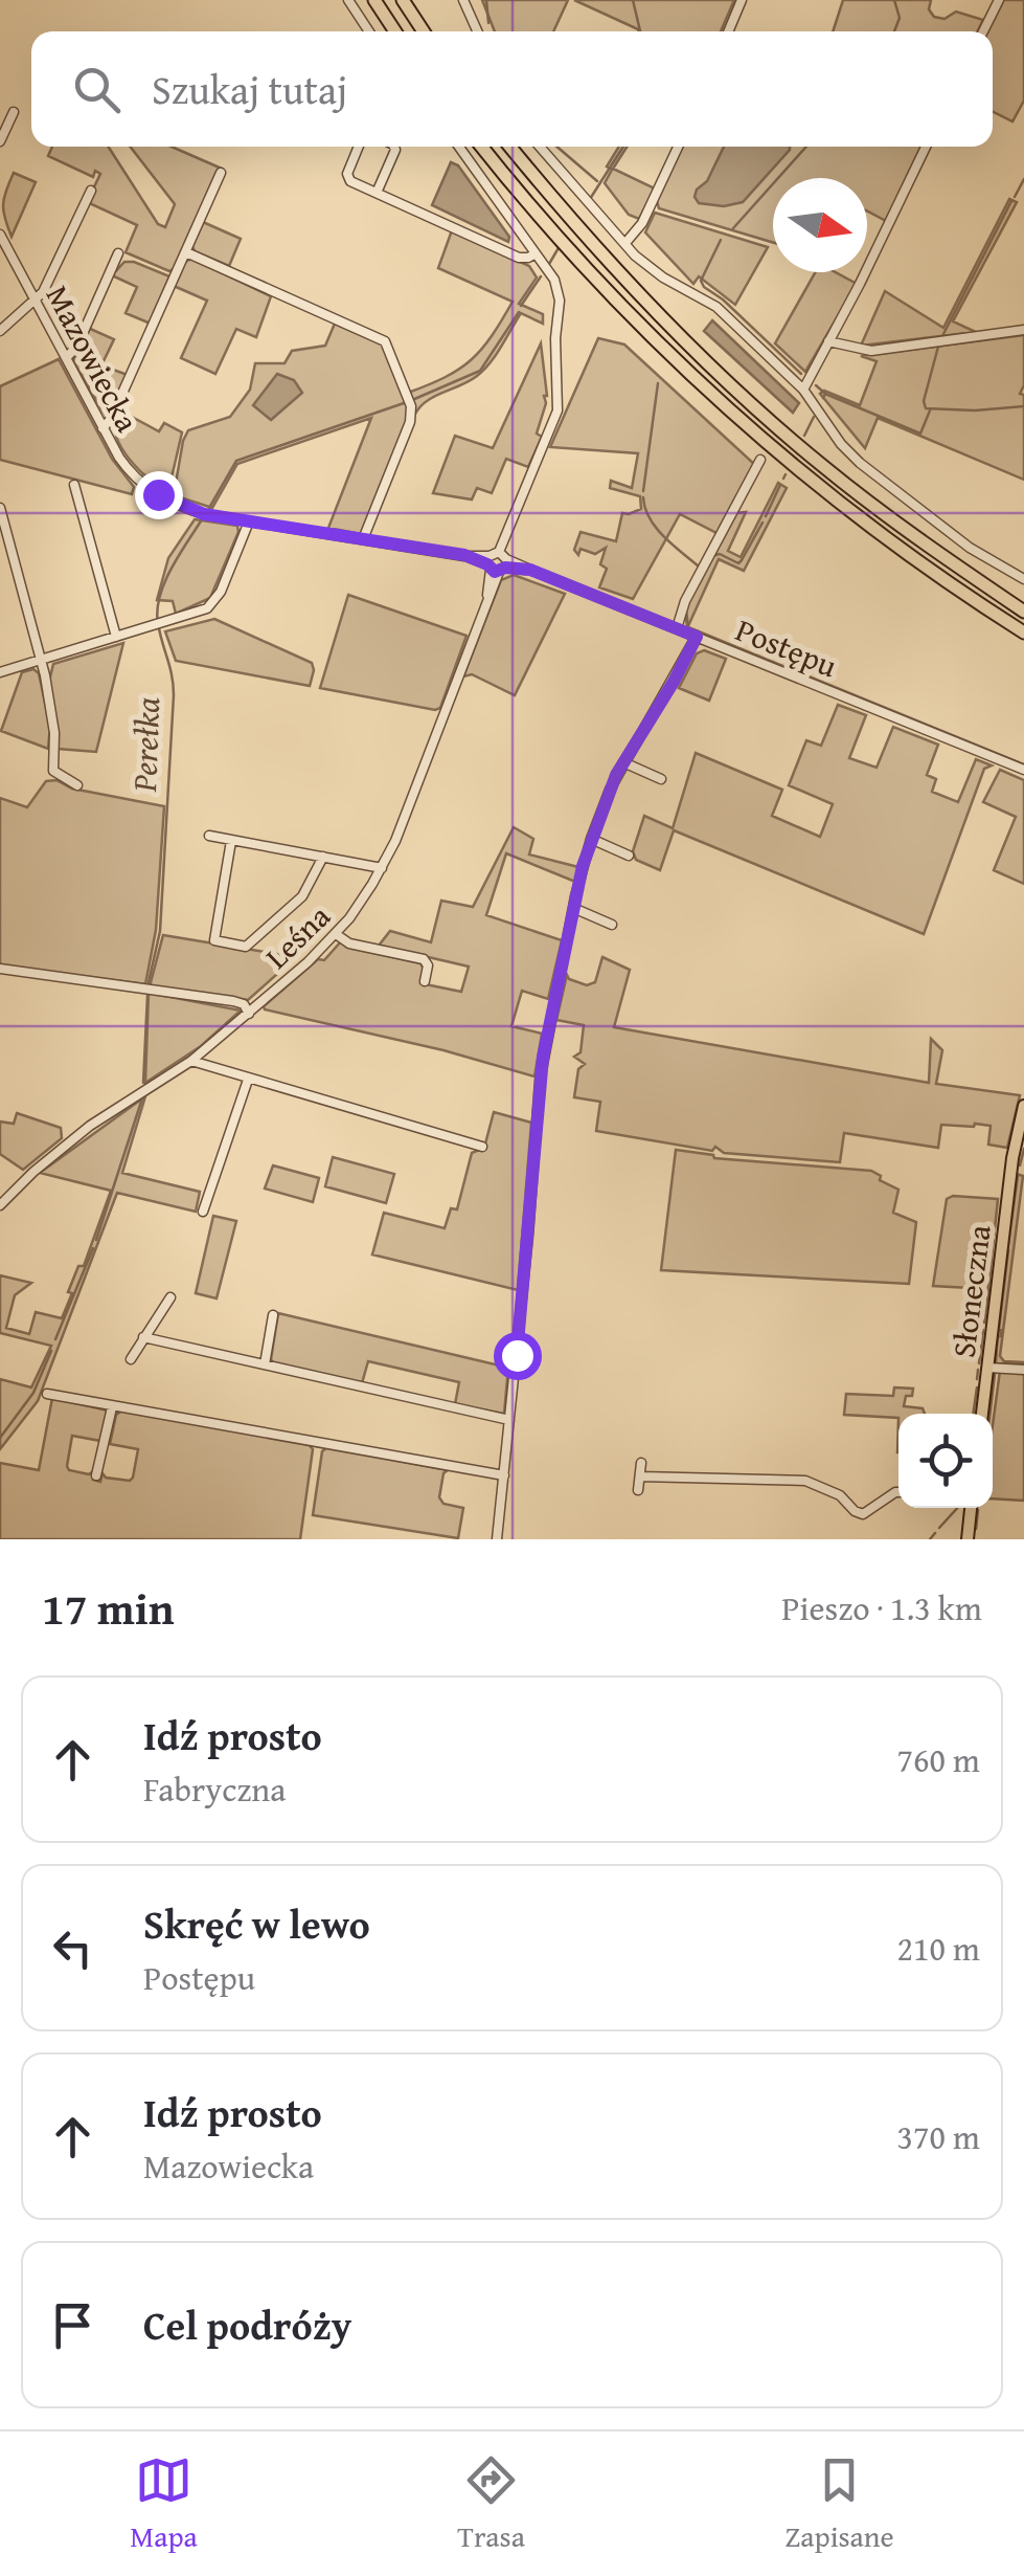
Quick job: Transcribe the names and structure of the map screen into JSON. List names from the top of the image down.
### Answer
{
  "streets": {
    "main road": ["Słoneczna"],
    "street": ["Mazowiecka", "Postępu", "Leśna"]
  },
  "crossings": [
    ["Mazowiecka", "Postępu"],
    ["Mazowiecka", "Leśna"],
    ["Postępu", "Leśna"]
  ],
  "water": ["Perełka"],
  "north": "right",
  "page": {
    "search": "Szukaj tutaj",
    "heading": ["17 min", "Pieszo · 1.3 km"],
    "list": [
      ["Idź prosto", "Fabryczna", "760 m"],
      ["Skręć w lewo", "Postępu", "210 m"],
      ["Idź prosto", "Mazowiecka", "370 m"],
      "Cel podróży"
    ],
    "nav": ["Mapa", "Trasa", "Zapisane"]
  }
}
